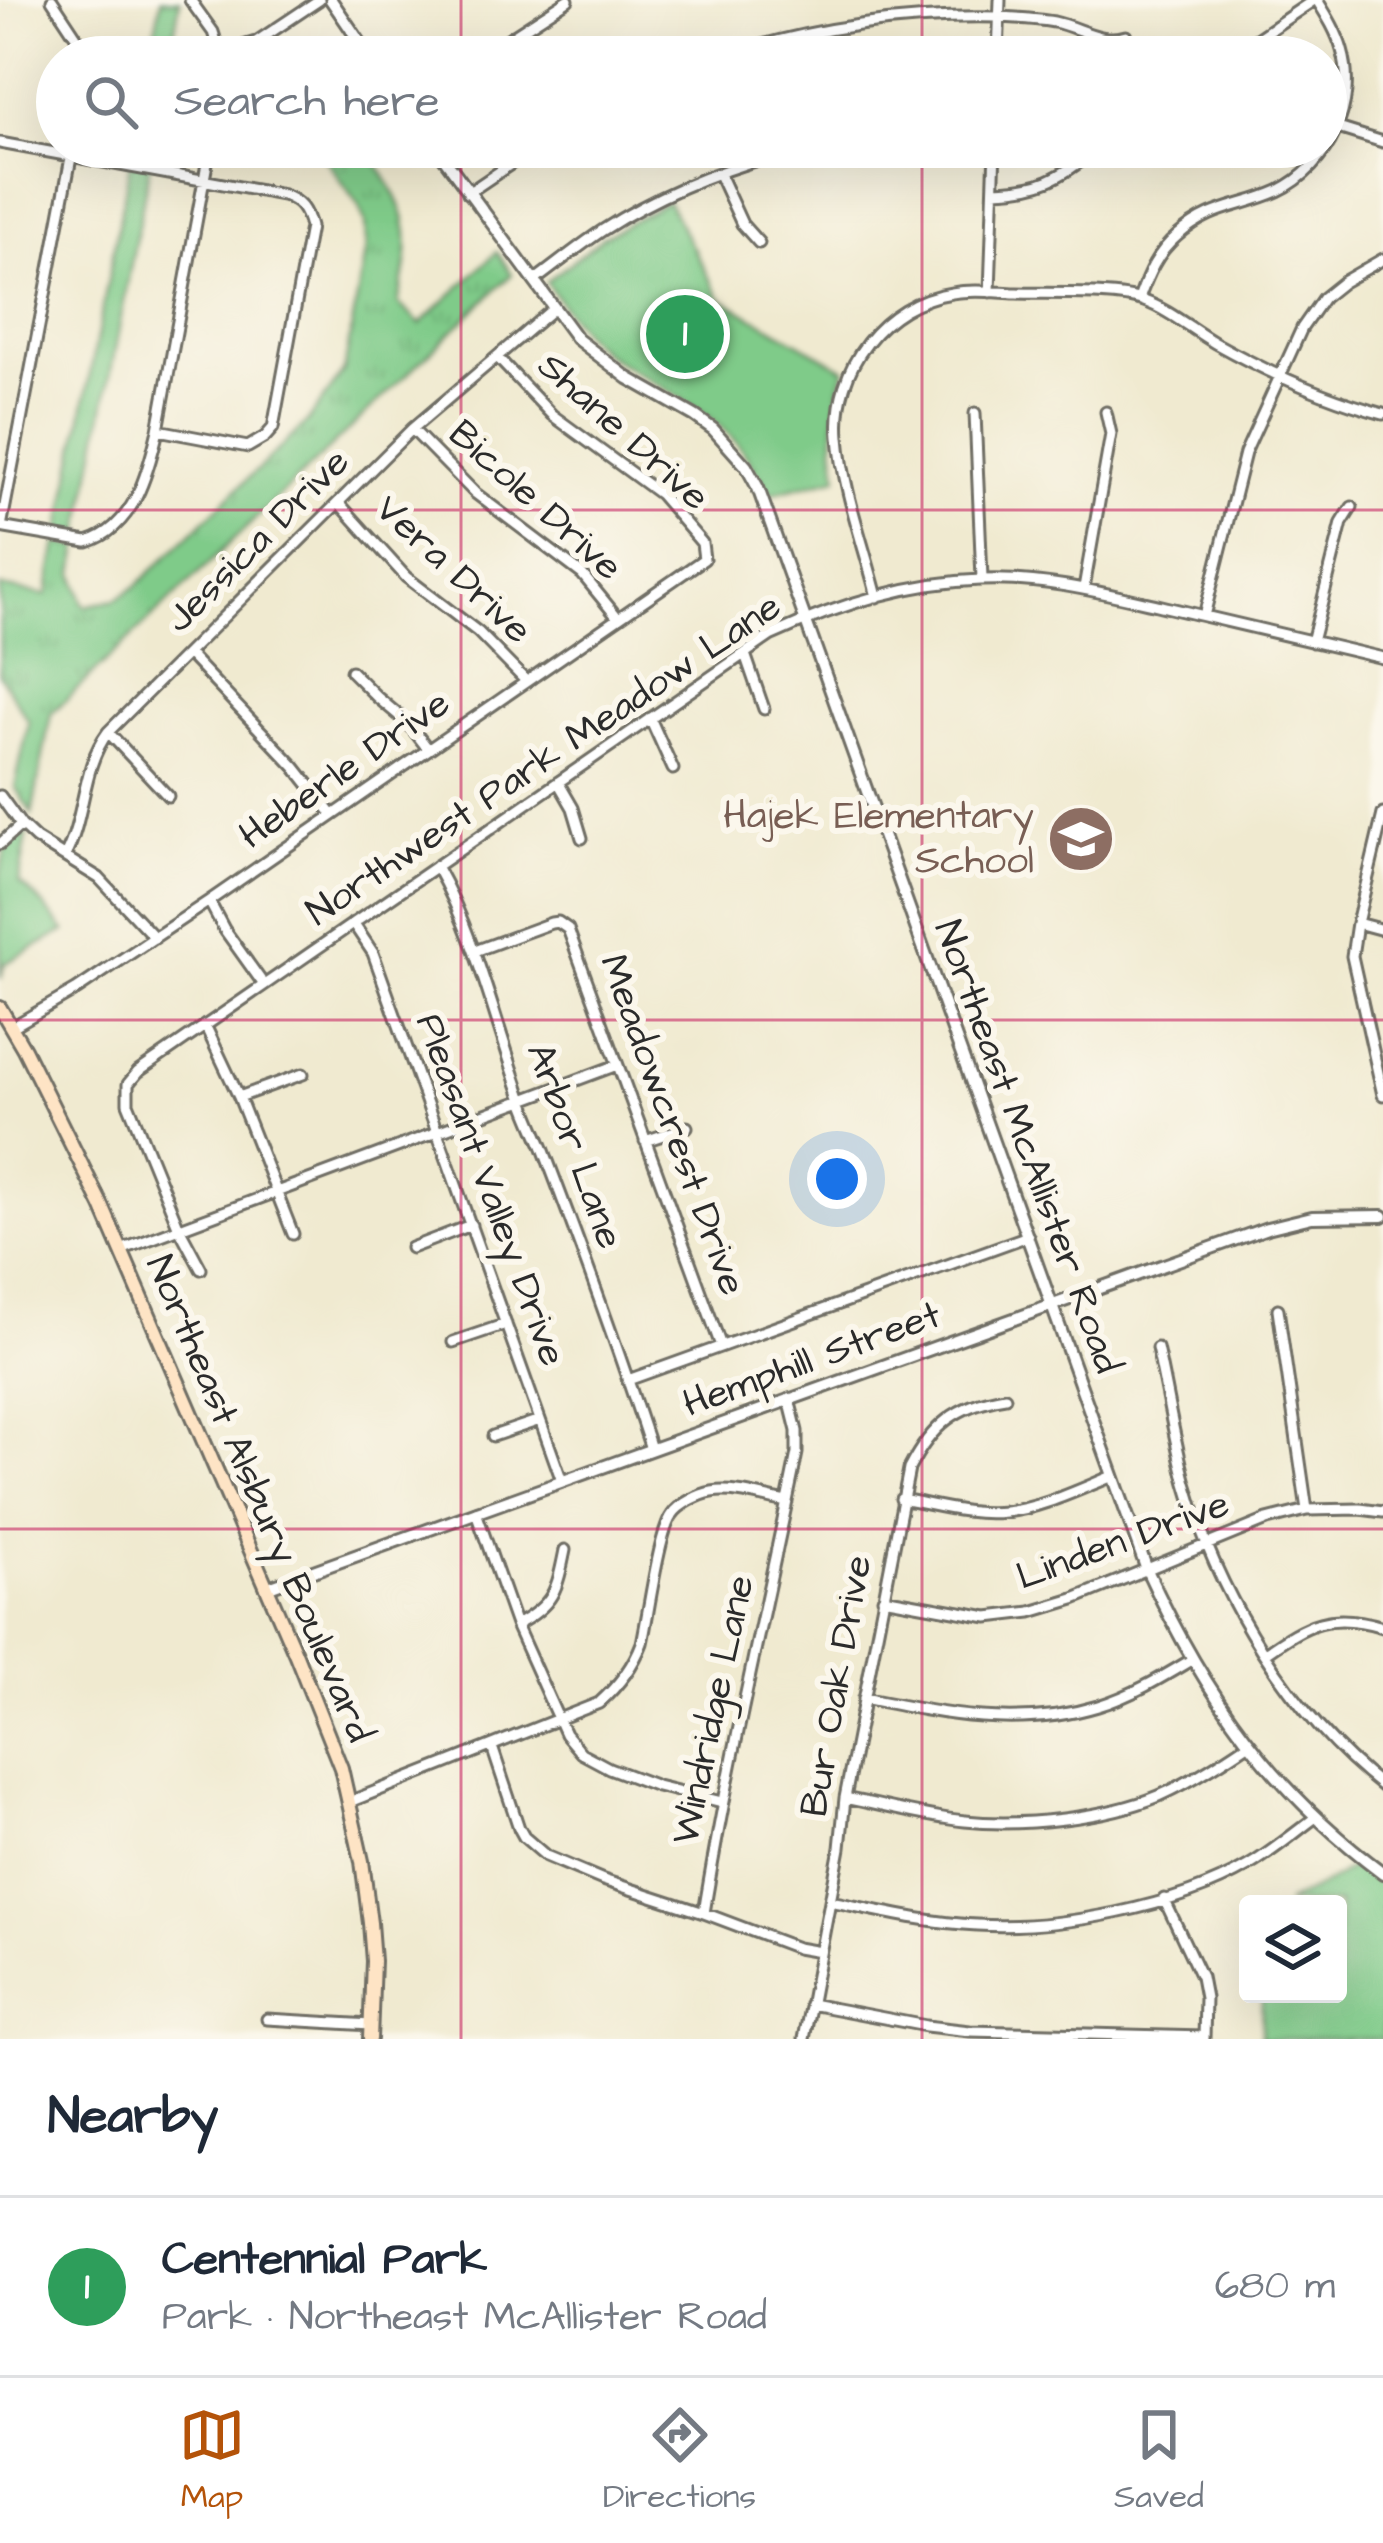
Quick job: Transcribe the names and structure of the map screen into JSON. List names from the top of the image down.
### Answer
{
  "streets": {
    "main road": ["Northeast Alsbury Boulevard"],
    "street": [
      "Shane Drive",
      "Bicole Drive",
      "Jessica Drive",
      "Vera Drive",
      "Northwest Park Meadow Lane",
      "Heberle Drive",
      "Meadowcrest Drive",
      "Arbor Lane",
      "Northeast McAllister Road",
      "Pleasant Valley Drive",
      "Hemphill Street",
      "Linden Drive",
      "Bur Oak Drive",
      "Windridge Lane"
    ]
  },
  "crossings": [
    ["Shane Drive", "Jessica Drive"],
    ["Shane Drive", "Heberle Drive"],
    ["Bicole Drive", "Jessica Drive"],
    ["Bicole Drive", "Heberle Drive"],
    ["Jessica Drive", "Vera Drive"],
    ["Jessica Drive", "Northeast McAllister Road"],
    ["Vera Drive", "Heberle Drive"],
    ["Northwest Park Meadow Lane", "Arbor Lane"],
    ["Northwest Park Meadow Lane", "Northeast McAllister Road"],
    ["Northwest Park Meadow Lane", "Pleasant Valley Drive"],
    ["Heberle Drive", "Northeast Alsbury Boulevard"],
    ["Meadowcrest Drive", "Arbor Lane"],
    ["Arbor Lane", "Hemphill Street"],
    ["Northeast McAllister Road", "Hemphill Street"],
    ["Northeast McAllister Road", "Linden Drive"],
    ["Pleasant Valley Drive", "Hemphill Street"],
    ["Hemphill Street", "Northeast Alsbury Boulevard"],
    ["Hemphill Street", "Windridge Lane"],
    ["Linden Drive", "Bur Oak Drive"]
  ],
  "places": {
    "school or university": ["Hajek Elementary School"]
  },
  "page": {
    "search": "Search here",
    "pins": "1",
    "heading": "Nearby",
    "list": [
      {
        "mark": "1",
        "name": "Centennial Park",
        "note": "Park · Northeast McAllister Road",
        "value": "680 m"
      }
    ],
    "nav": ["Map", "Directions", "Saved"]
  }
}
